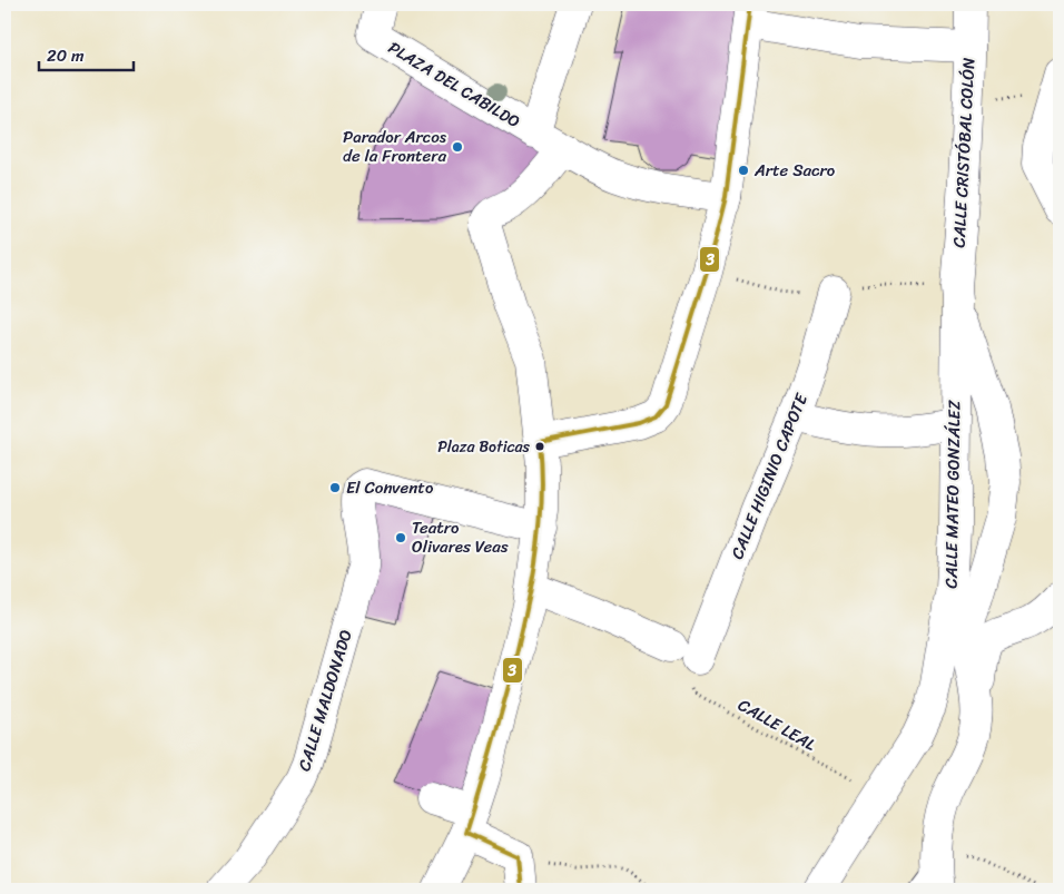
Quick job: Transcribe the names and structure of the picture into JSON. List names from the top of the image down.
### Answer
{
  "streets": {
    "street": [
      "PLAZA DEL CABILDO",
      "CALLE CRISTÓBAL COLÓN",
      "CALLE HIGINIO CAPOTE",
      "CALLE MATEO GONZÁLEZ",
      "CALLE MALDONADO"
    ],
    "path": ["CALLE LEAL"]
  },
  "crossings": [
    ["CALLE CRISTÓBAL COLÓN", "CALLE MATEO GONZÁLEZ"],
    ["CALLE HIGINIO CAPOTE", "CALLE LEAL"],
    ["CALLE MATEO GONZÁLEZ", "CALLE LEAL"]
  ],
  "places": [
    "Parador Arcos de la Frontera",
    "Arte Sacro",
    "Plaza Boticas",
    "El Convento",
    "Teatro Olivares Veas"
  ],
  "lines": ["transit line 3"],
  "scale_bar": "20 m"
}
